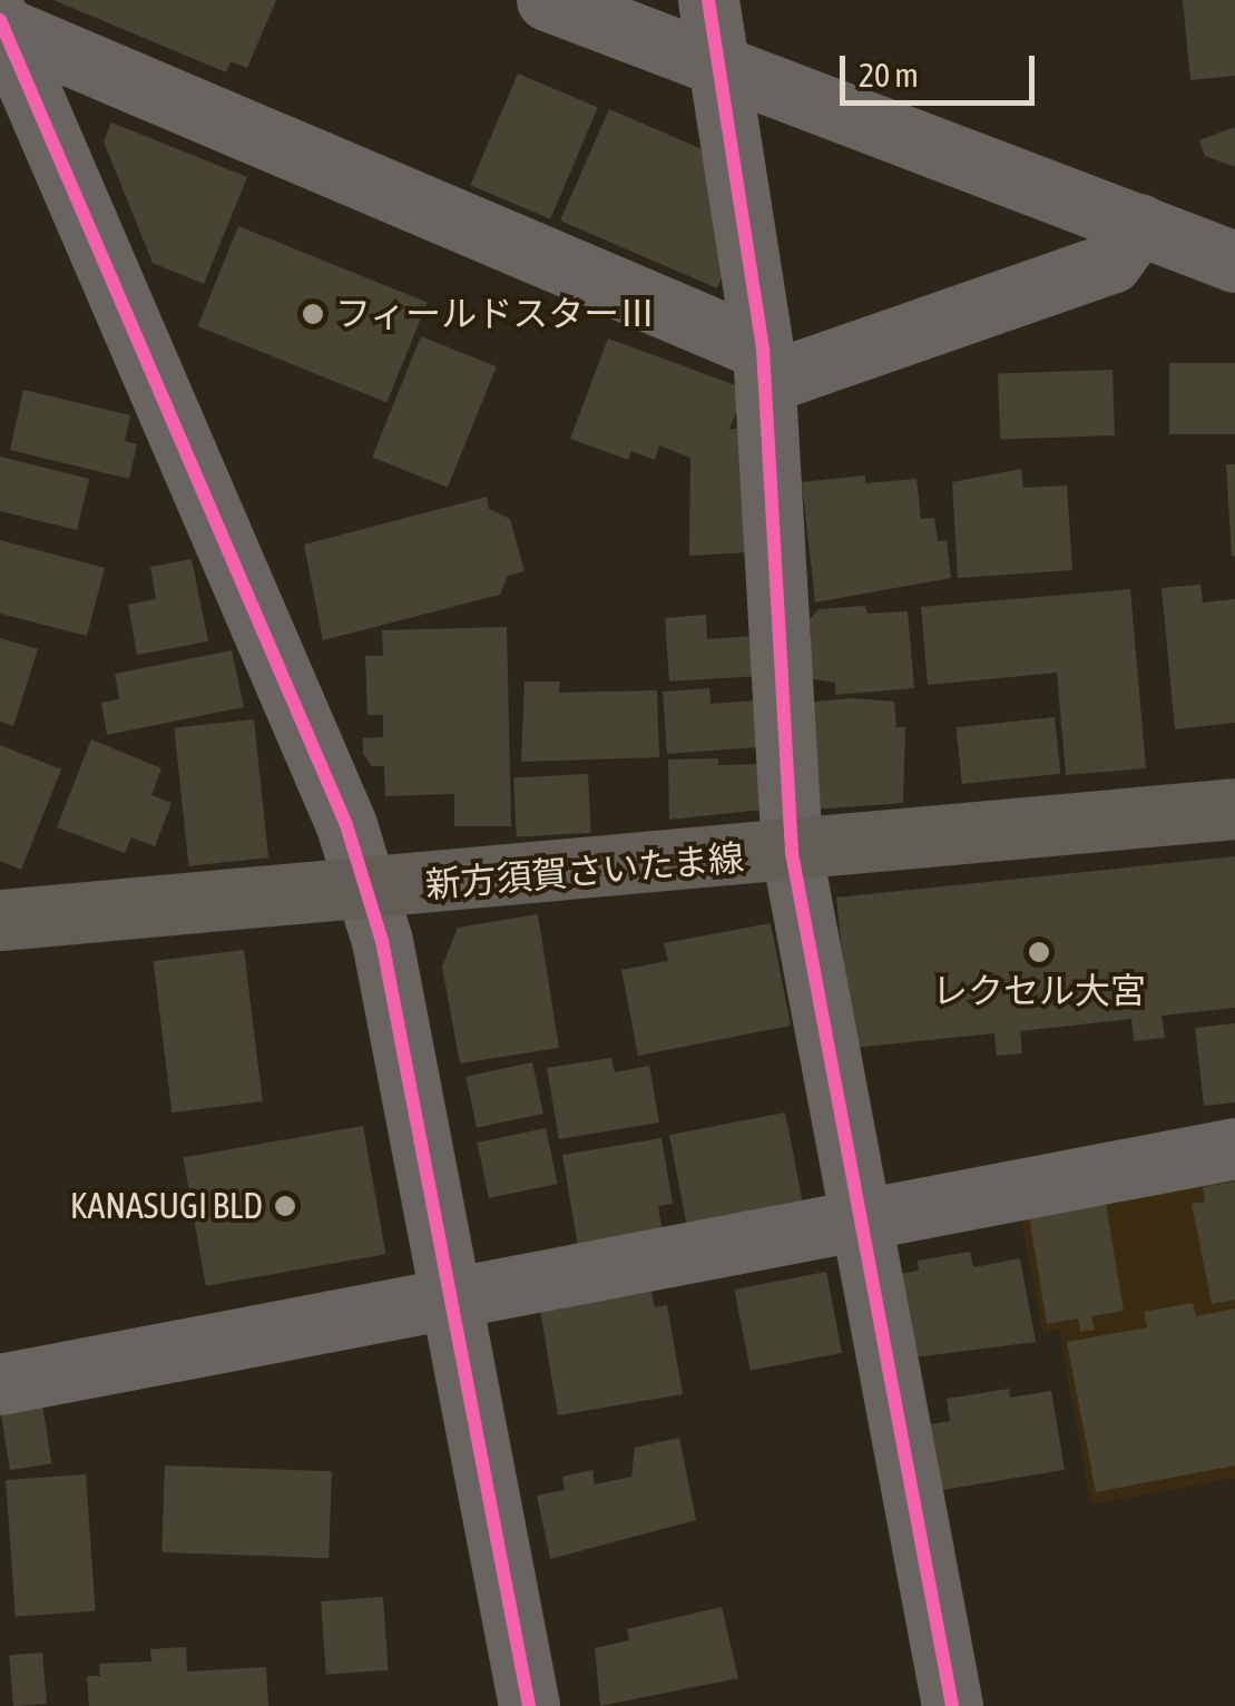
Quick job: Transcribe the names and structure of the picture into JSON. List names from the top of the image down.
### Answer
{
  "streets": {
    "main road": ["新方須賀さいたま線"]
  },
  "places": ["フィールドスターⅢ", "レクセル大宮", "KANASUGI BLD"],
  "scale_bar": "20 m"
}
